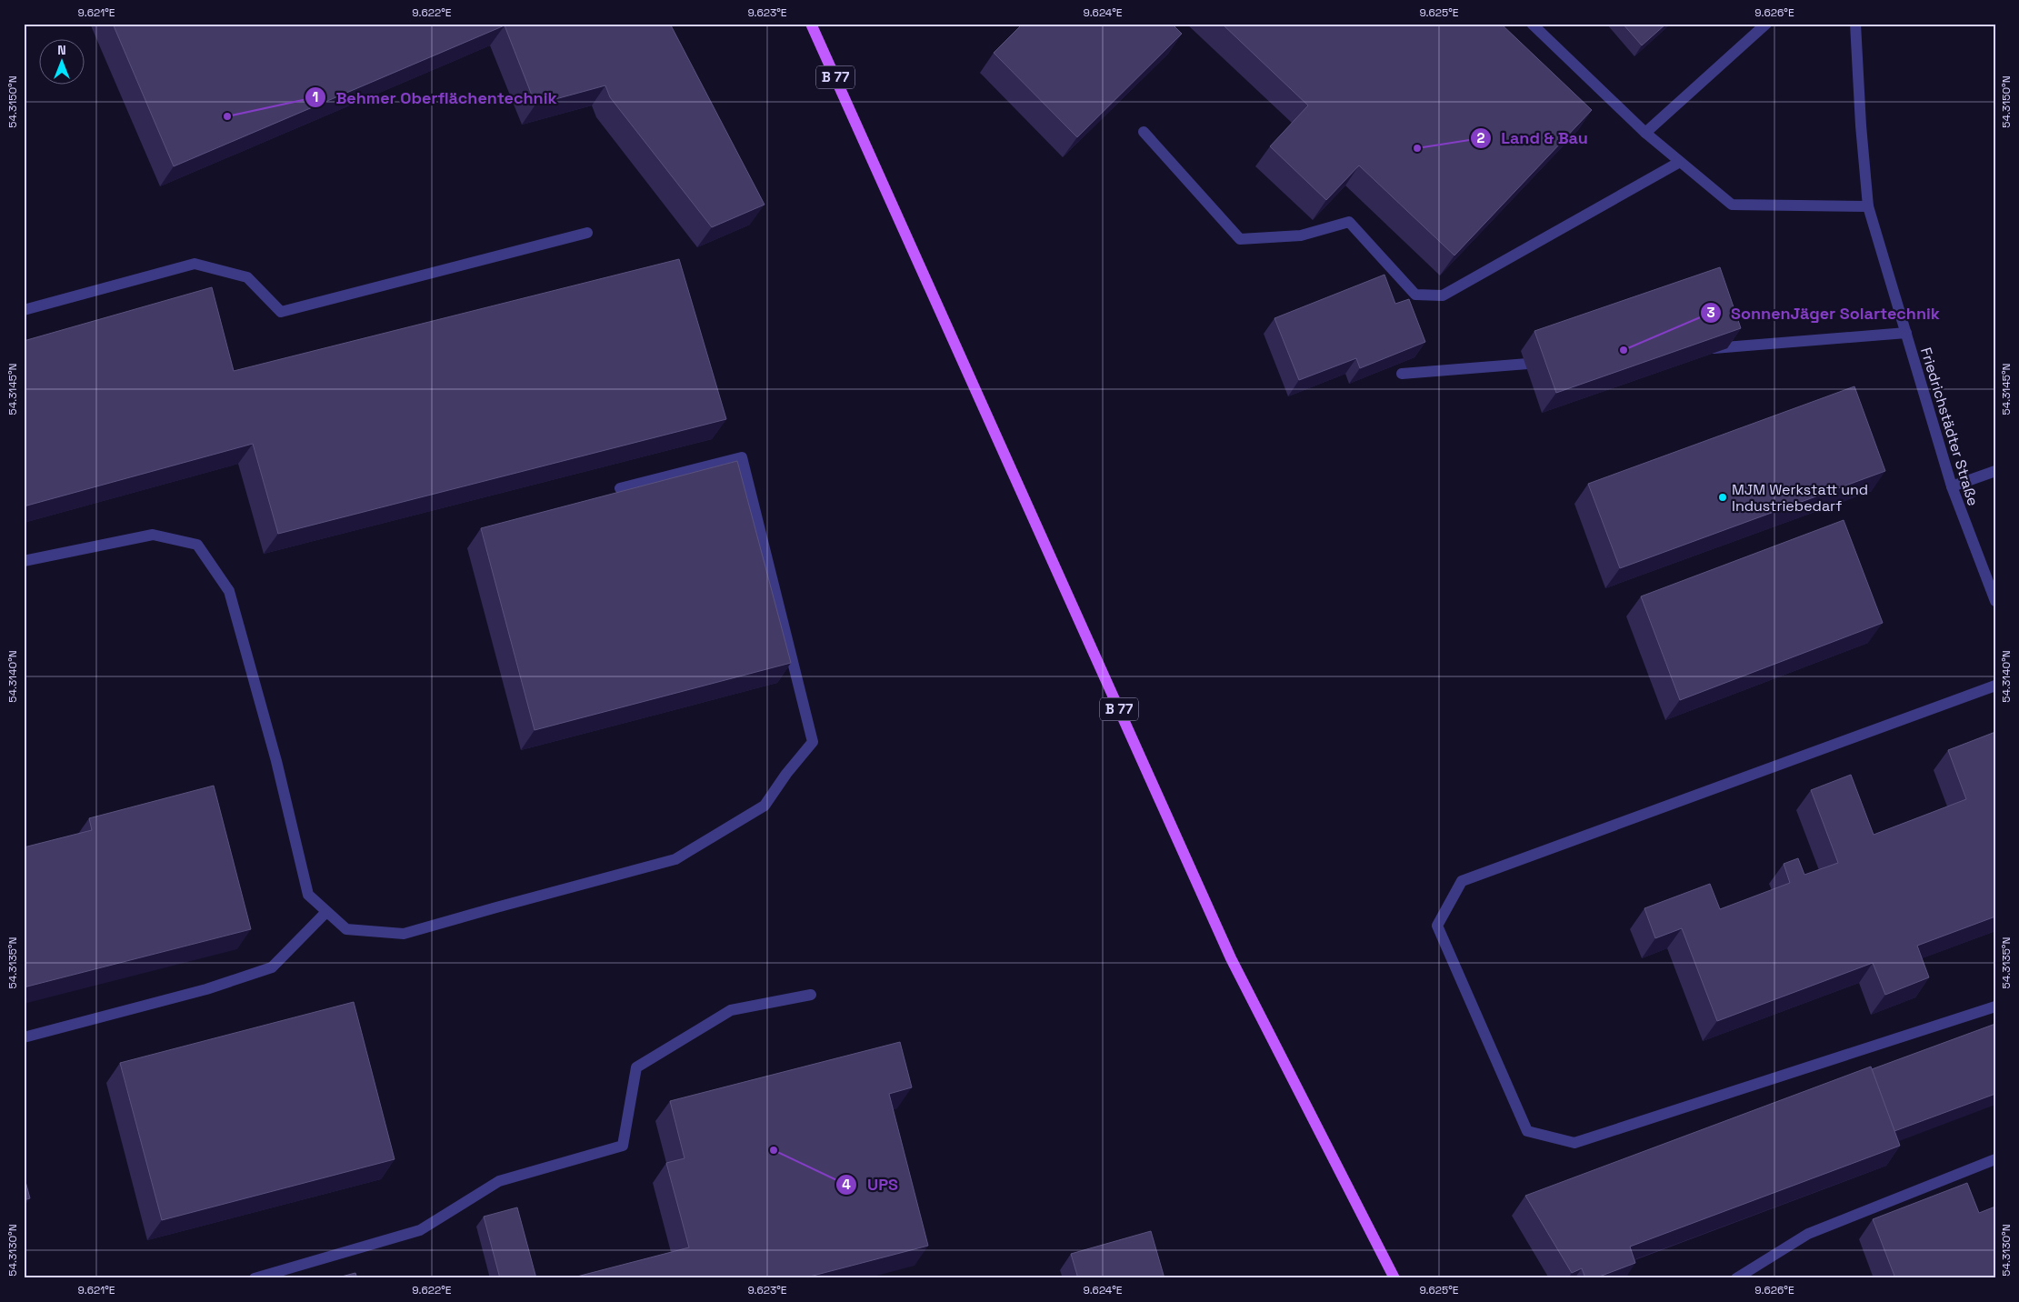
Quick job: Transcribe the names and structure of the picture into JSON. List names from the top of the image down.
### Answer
{
  "streets": {
    "main road": ["B 77"],
    "street": ["Friedrichstädter Straße"]
  },
  "places": [
    "Behmer Oberflächentechnik",
    "Land & Bau",
    "SonnenJäger Solartechnik",
    "MJM Werkstatt und Industriebedarf",
    "UPS"
  ],
  "north": "top",
  "coordinates": [
    "9.621°E",
    "9.622°E",
    "9.623°E",
    "9.624°E",
    "9.625°E",
    "9.626°E",
    "54.3150°N",
    "54.3145°N",
    "54.3140°N",
    "54.3135°N",
    "54.3130°N"
  ]
}
